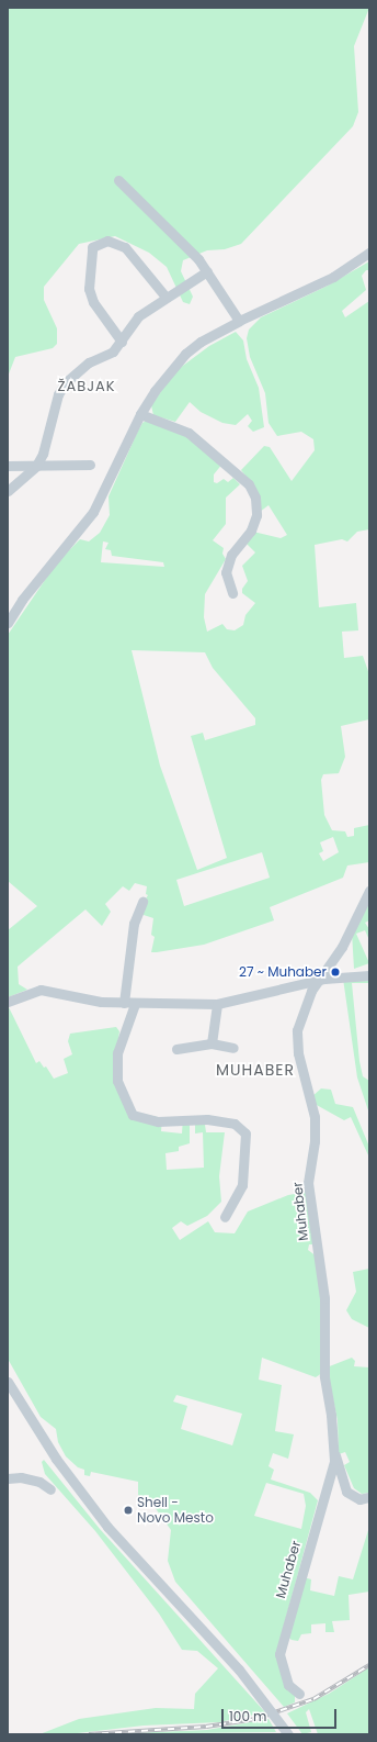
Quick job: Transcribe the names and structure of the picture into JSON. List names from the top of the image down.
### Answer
{
  "streets": {
    "street": ["Muhaber"]
  },
  "districts": ["ŽABJAK", "MUHABER"],
  "places": ["27 ~ Muhaber", "Shell - Novo Mesto"],
  "scale_bar": "100 m"
}
